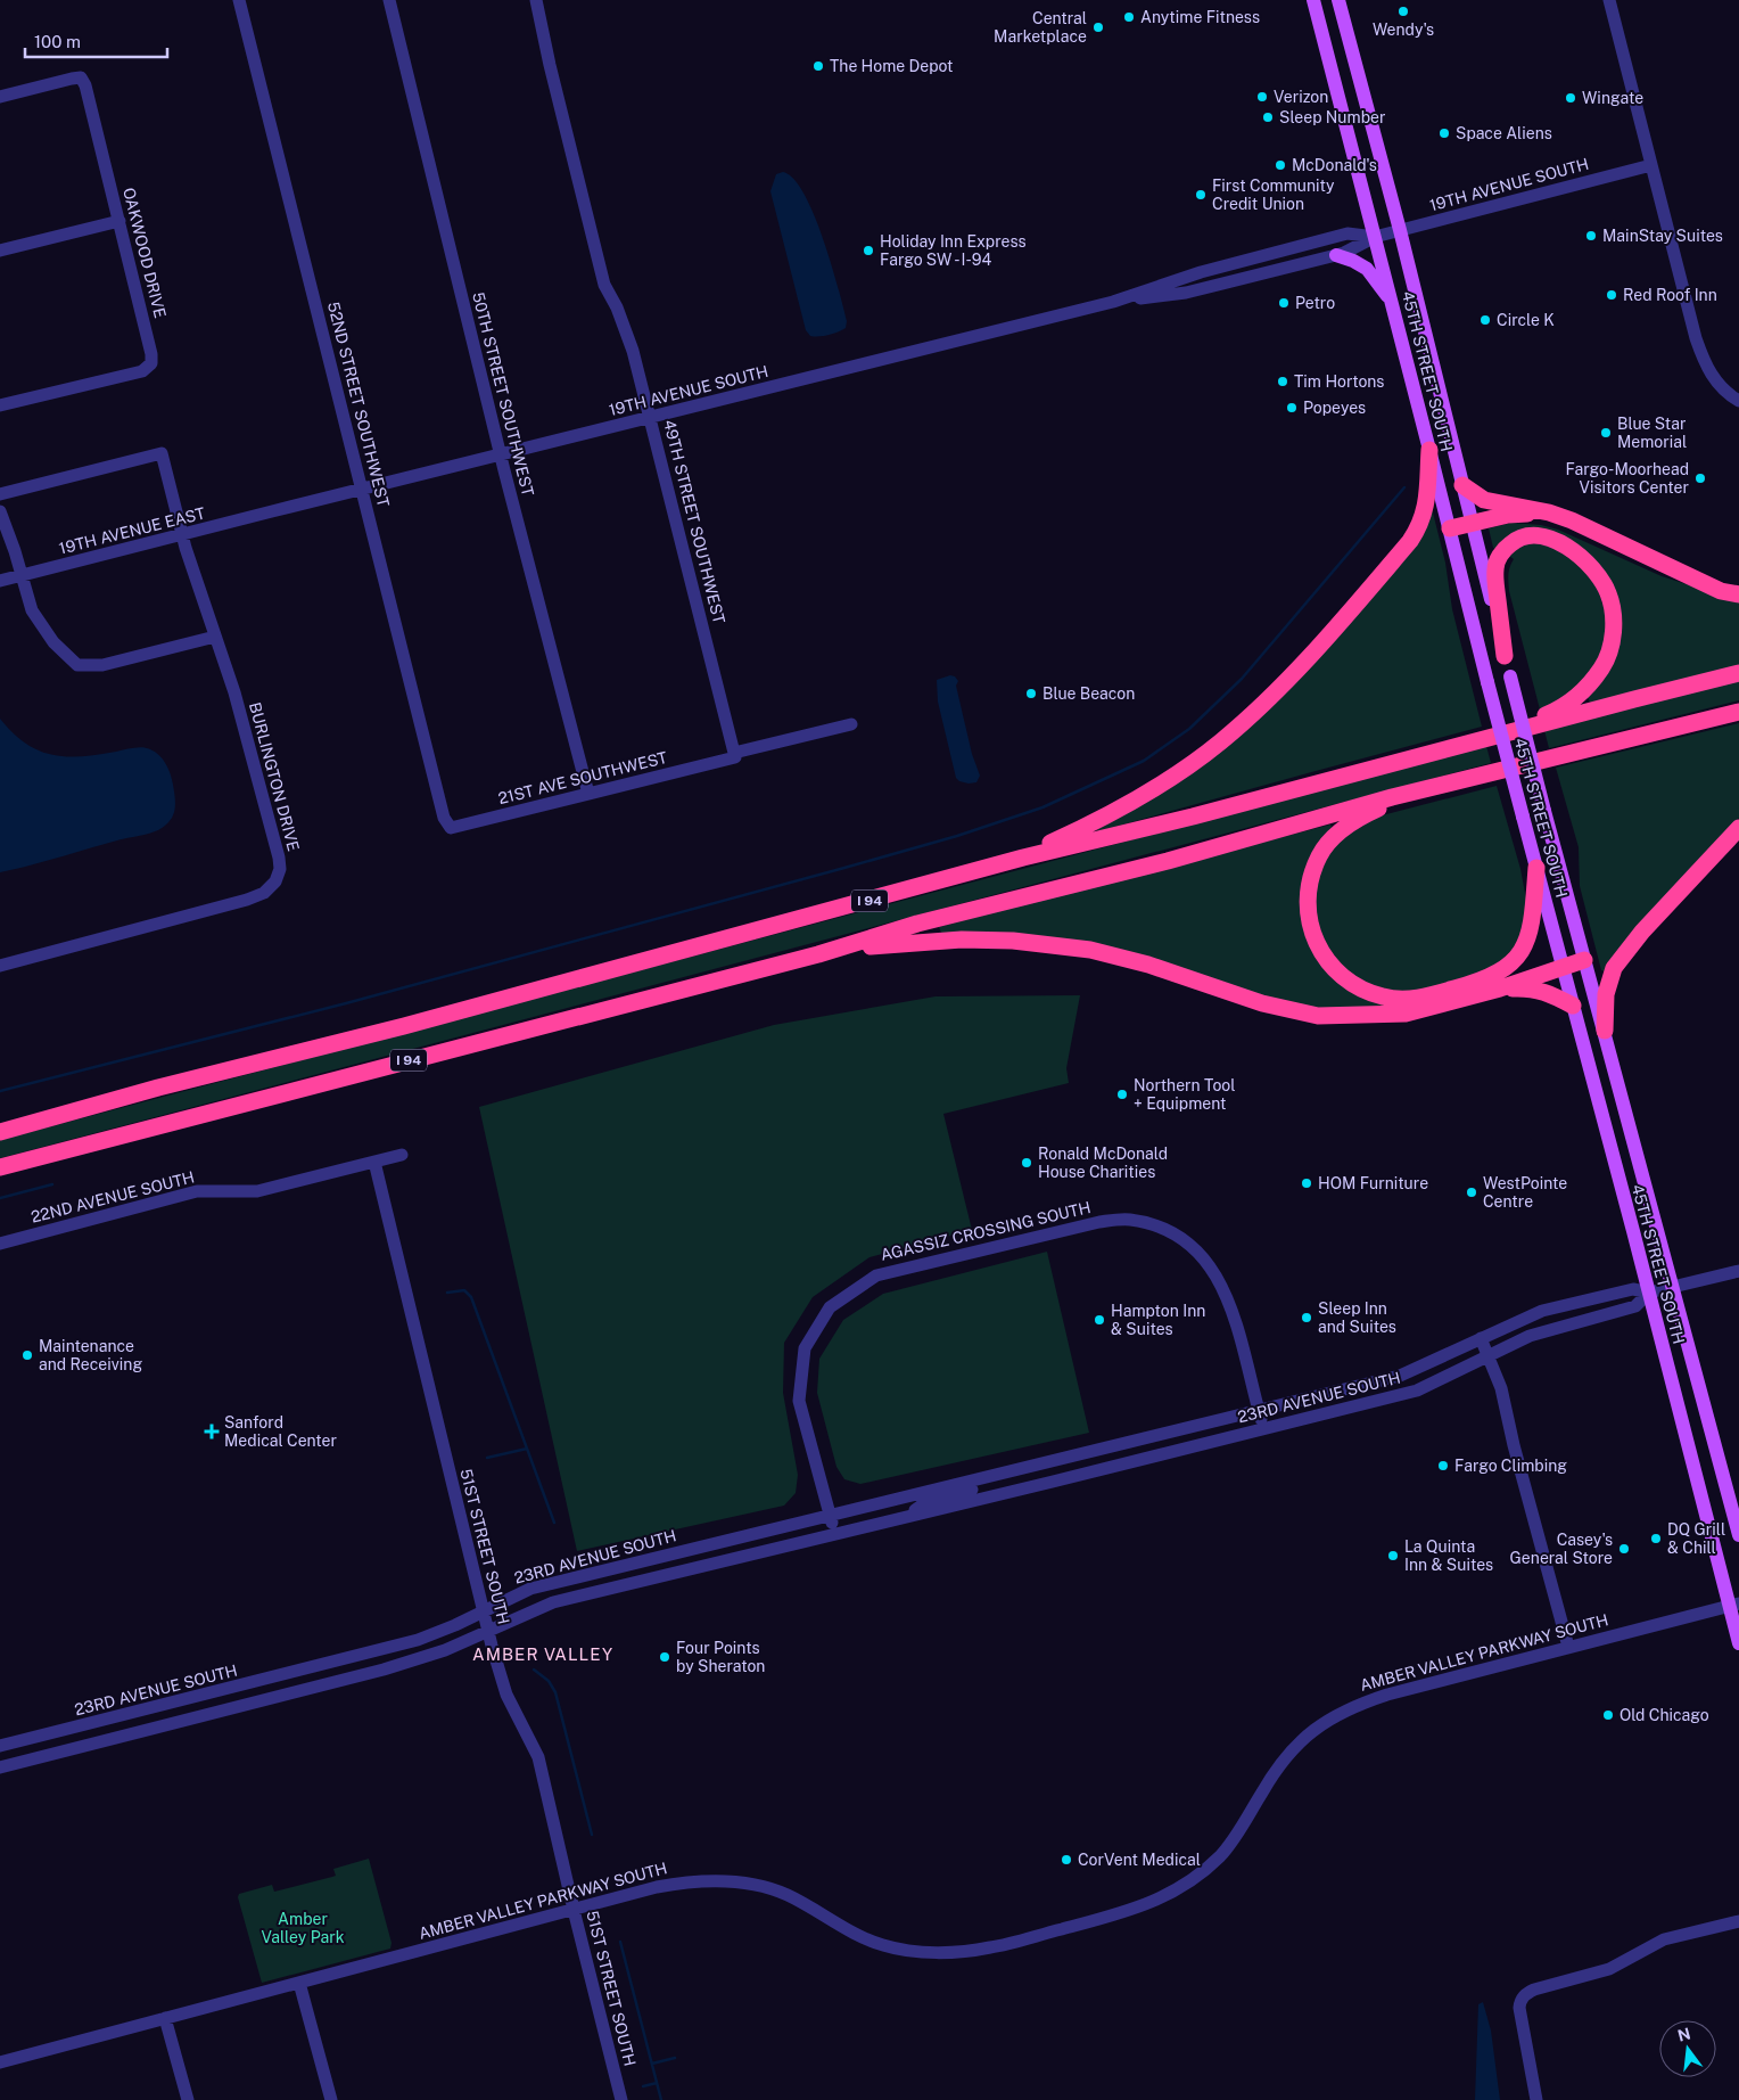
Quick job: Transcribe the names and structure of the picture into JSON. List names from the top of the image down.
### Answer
{
  "streets": {
    "highway": ["I 94"],
    "main road": ["45TH STREET SOUTH"],
    "street": [
      "19TH AVENUE SOUTH",
      "OAKWOOD DRIVE",
      "50TH STREET SOUTHWEST",
      "52ND STREET SOUTHWEST",
      "49TH STREET SOUTHWEST",
      "19TH AVENUE EAST",
      "BURLINGTON DRIVE",
      "21ST AVE SOUTHWEST",
      "22ND AVENUE SOUTH",
      "AGASSIZ CROSSING SOUTH",
      "23RD AVENUE SOUTH",
      "51ST STREET SOUTH",
      "AMBER VALLEY PARKWAY SOUTH"
    ]
  },
  "crossings": [
    ["19TH AVENUE SOUTH", "45TH STREET SOUTH"],
    ["19TH AVENUE SOUTH", "50TH STREET SOUTHWEST"],
    ["19TH AVENUE SOUTH", "52ND STREET SOUTHWEST"],
    ["19TH AVENUE SOUTH", "49TH STREET SOUTHWEST"],
    ["19TH AVENUE SOUTH", "19TH AVENUE EAST"],
    ["45TH STREET SOUTH", "23RD AVENUE SOUTH"],
    ["45TH STREET SOUTH", "AMBER VALLEY PARKWAY SOUTH"],
    ["50TH STREET SOUTHWEST", "21ST AVE SOUTHWEST"],
    ["52ND STREET SOUTHWEST", "21ST AVE SOUTHWEST"],
    ["49TH STREET SOUTHWEST", "21ST AVE SOUTHWEST"],
    ["19TH AVENUE EAST", "BURLINGTON DRIVE"],
    ["22ND AVENUE SOUTH", "51ST STREET SOUTH"],
    ["AGASSIZ CROSSING SOUTH", "23RD AVENUE SOUTH"],
    ["23RD AVENUE SOUTH", "51ST STREET SOUTH"],
    ["51ST STREET SOUTH", "AMBER VALLEY PARKWAY SOUTH"]
  ],
  "districts": ["AMBER VALLEY"],
  "parks": ["Amber Valley Park"],
  "places": {
    "other": [
      "Wendy's",
      "Anytime Fitness",
      "Central Marketplace",
      "The Home Depot",
      "Verizon",
      "Wingate",
      "Sleep Number",
      "Space Aliens",
      "McDonald's",
      "First Community Credit Union",
      "MainStay Suites",
      "Holiday Inn Express Fargo SW - I-94",
      "Red Roof Inn",
      "Petro",
      "Circle K",
      "Tim Hortons",
      "Popeyes",
      "Blue Star Memorial",
      "Fargo-Moorhead Visitors Center",
      "Blue Beacon",
      "Northern Tool + Equipment",
      "Ronald McDonald House Charities",
      "HOM Furniture",
      "WestPointe Centre",
      "Sleep Inn and Suites",
      "Hampton Inn & Suites",
      "Maintenance and Receiving",
      "Fargo Climbing",
      "DQ Grill & Chill",
      "Casey's General Store",
      "La Quinta Inn & Suites",
      "Four Points by Sheraton",
      "Old Chicago",
      "CorVent Medical"
    ],
    "health": ["Sanford Medical Center"]
  },
  "scale_bar": "100 m",
  "north": "top"
}
